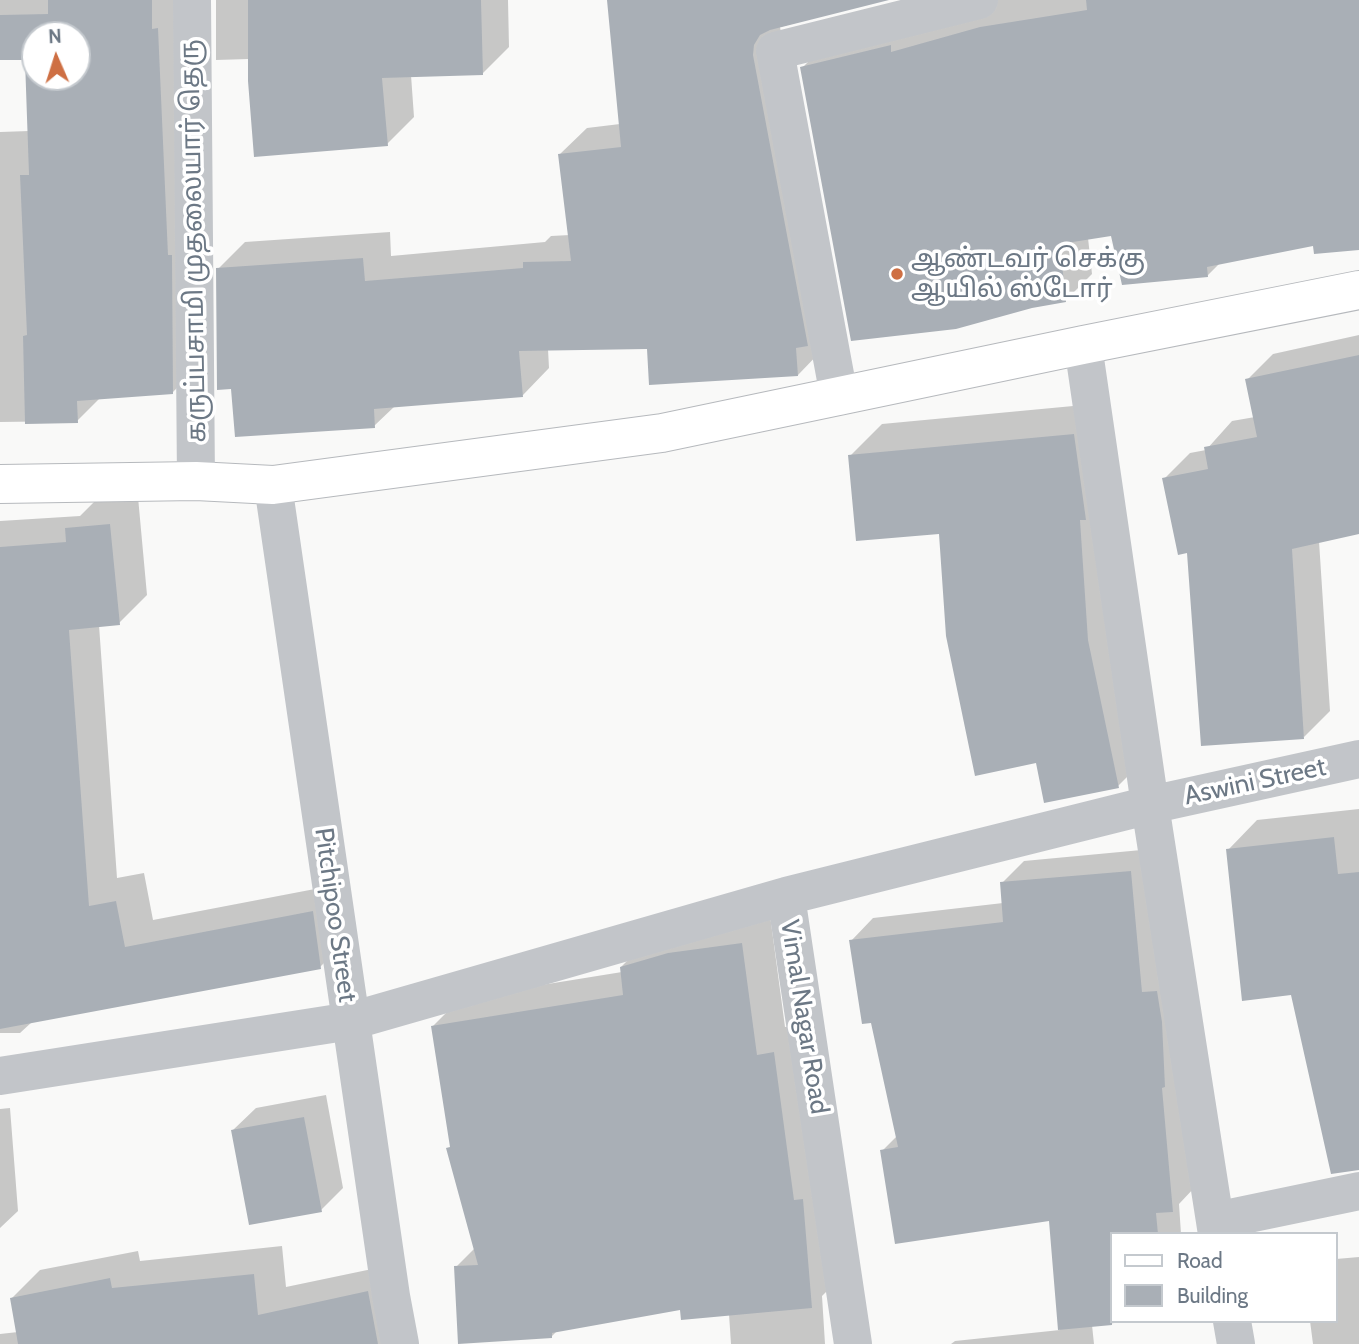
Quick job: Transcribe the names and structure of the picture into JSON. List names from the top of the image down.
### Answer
{
  "streets": {
    "street": [
      "கருப்பசாமி முதலையார் தெரு",
      "Aswini Street",
      "Pitchipoo Street",
      "Vimal Nagar Road"
    ]
  },
  "crossings": [
    ["Aswini Street", "Vimal Nagar Road"]
  ],
  "places": ["ஆண்டவர் செக்கு ஆயில் ஸ்டோர்"],
  "legend": ["Road", "Building"],
  "north": "top"
}
